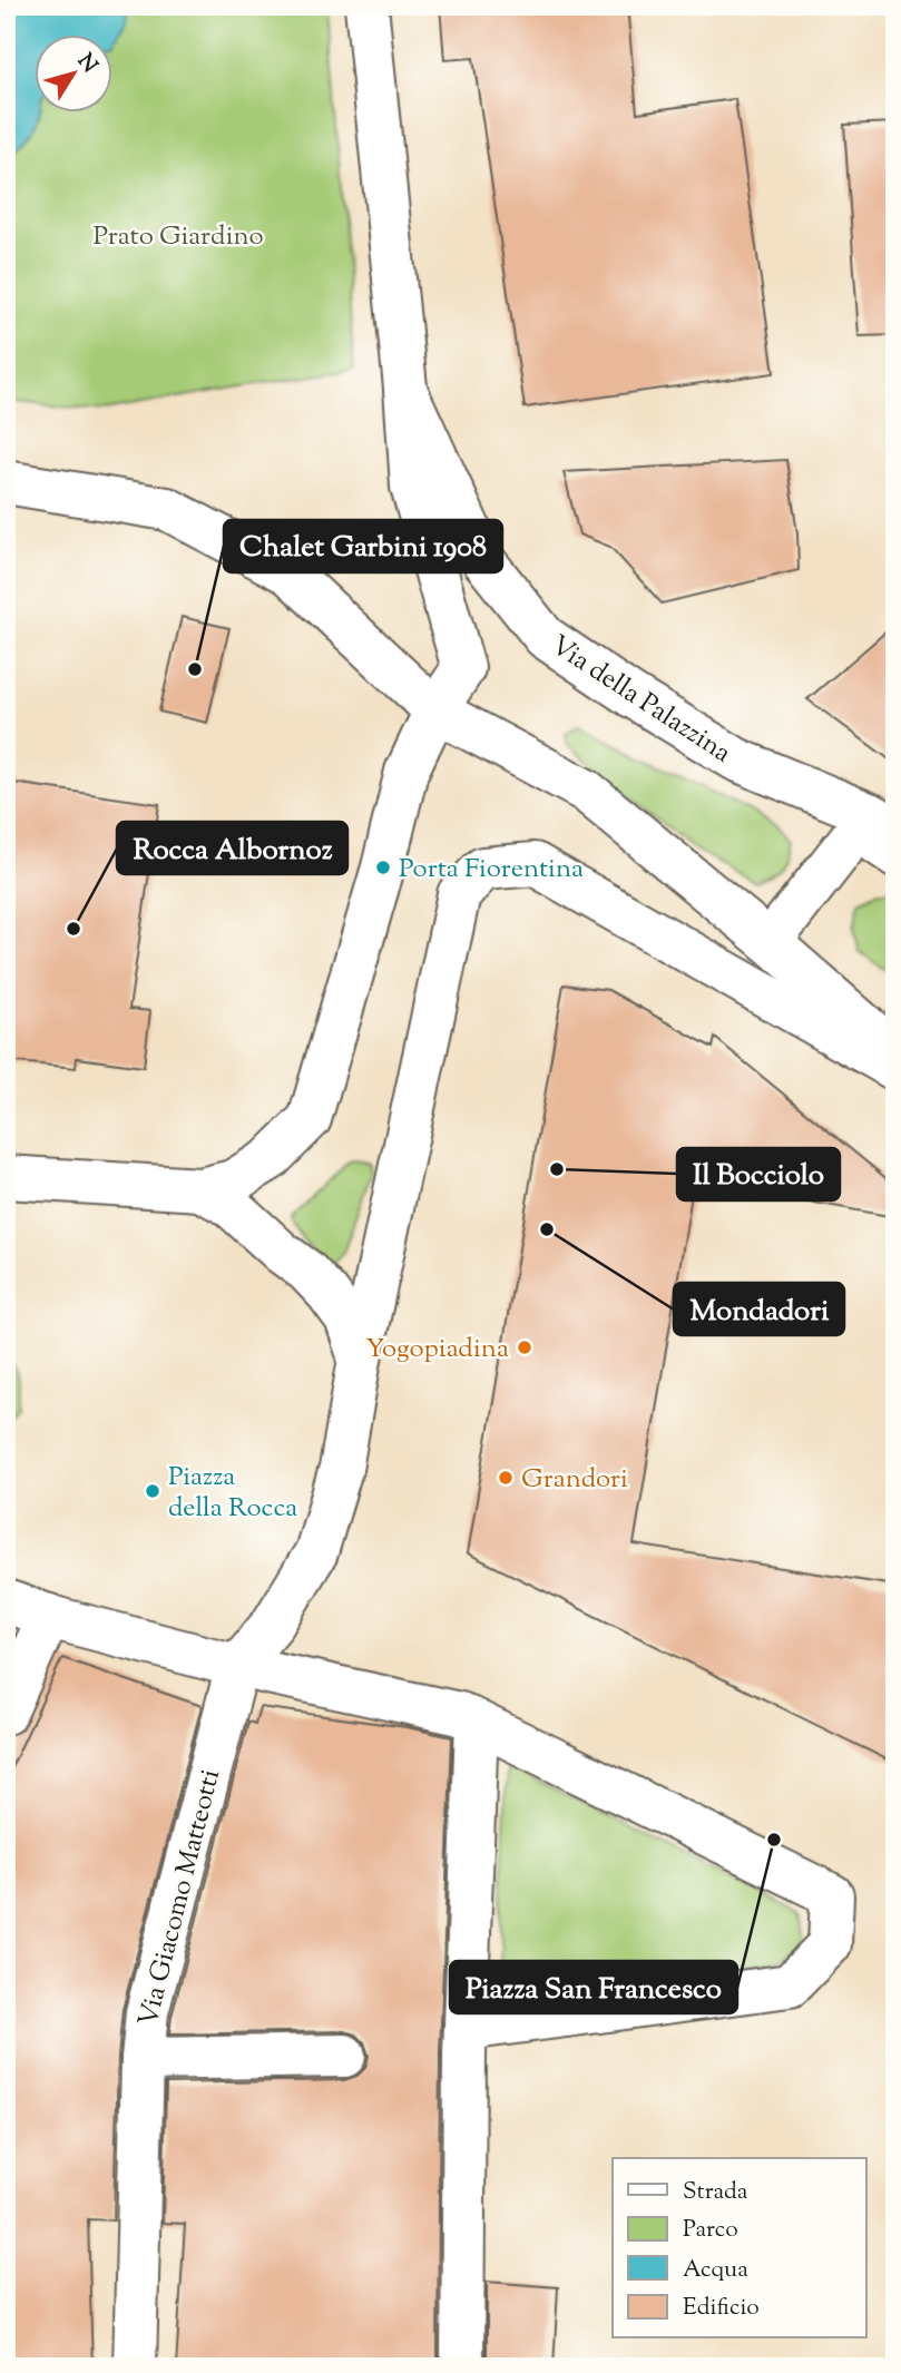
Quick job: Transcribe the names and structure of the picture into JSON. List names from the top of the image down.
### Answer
{
  "streets": {
    "street": ["Via della Palazzina", "Via Giacomo Matteotti"]
  },
  "parks": ["Prato Giardino"],
  "places": [
    "Chalet Garbini 1908",
    "Porta Fiorentina",
    "Rocca Albornoz",
    "Il Bocciolo",
    "Mondadori",
    "Yogopiadina",
    "Grandori",
    "Piazza della Rocca",
    "Piazza San Francesco"
  ],
  "legend": [
    "Strada",
    "Parco",
    "Acqua",
    "Edificio"
  ],
  "north": "top right"
}
